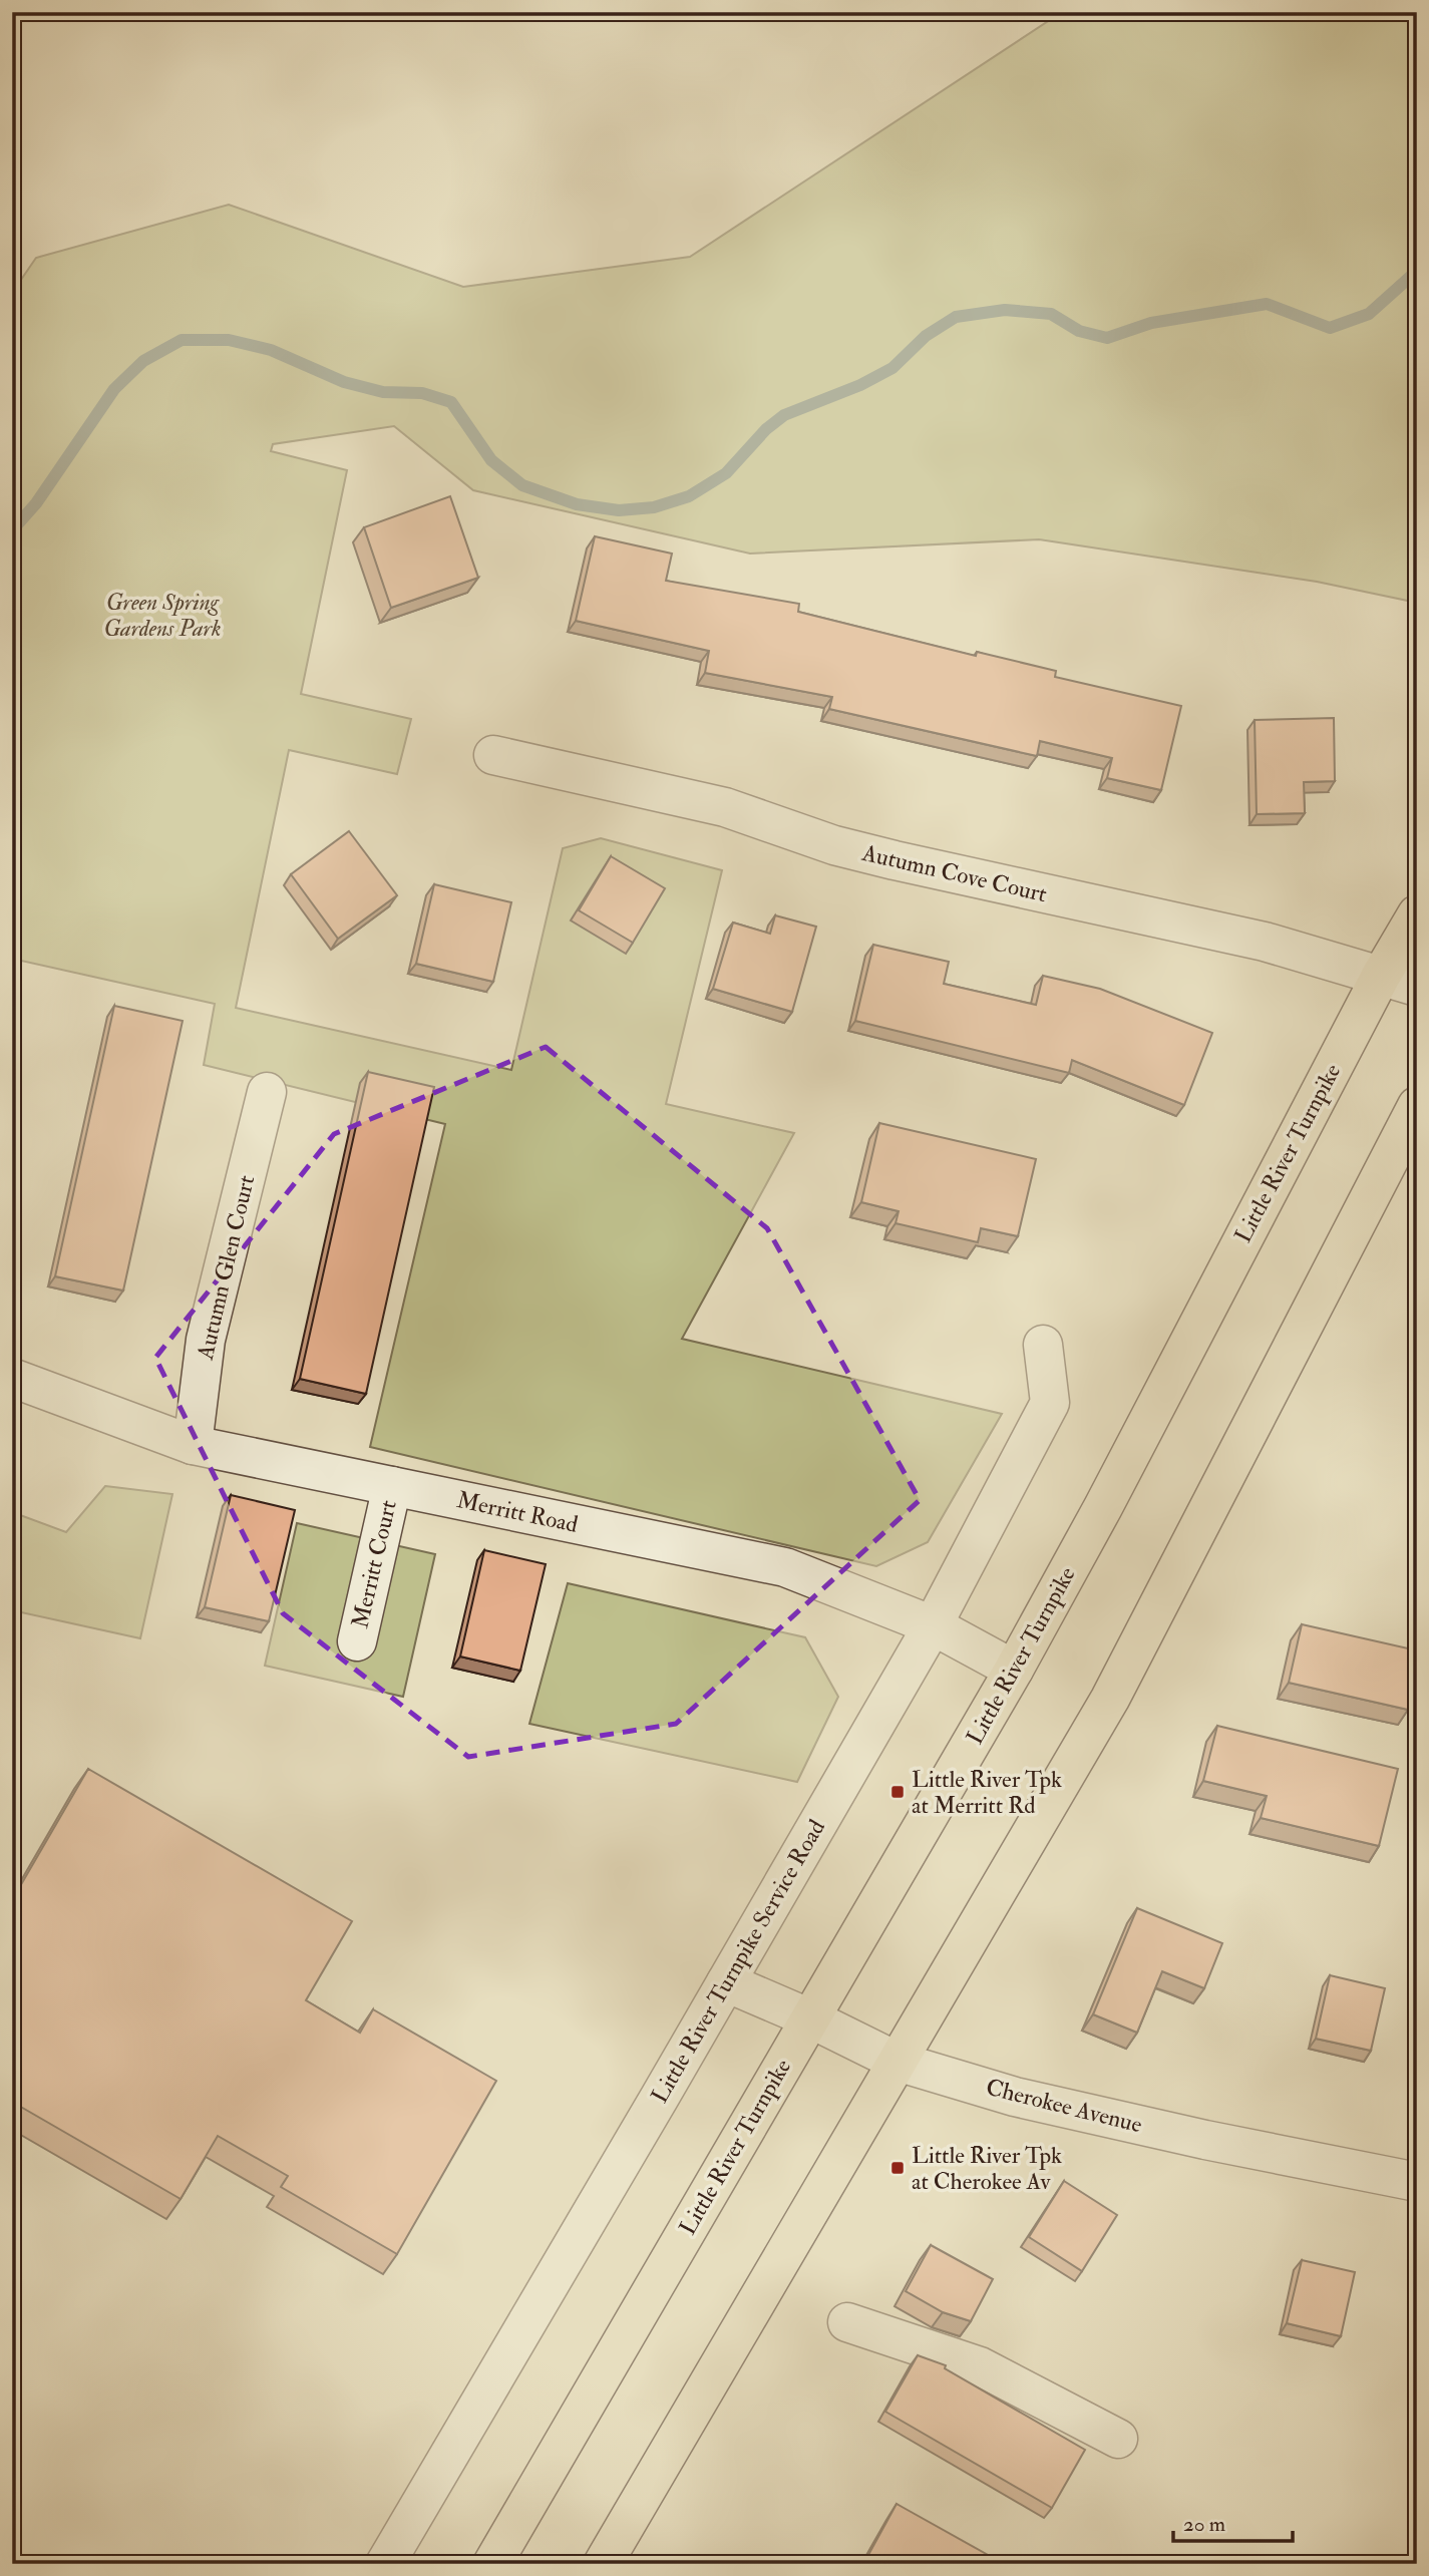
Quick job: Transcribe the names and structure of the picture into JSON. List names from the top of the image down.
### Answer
{
  "streets": {
    "main road": ["Little River Turnpike"],
    "street": [
      "Autumn Cove Court",
      "Autumn Glen Court",
      "Merritt Road",
      "Merritt Court",
      "Little River Turnpike Service Road",
      "Cherokee Avenue"
    ]
  },
  "crossings": [
    ["Autumn Cove Court", "Little River Turnpike"],
    ["Little River Turnpike", "Merritt Road"],
    ["Little River Turnpike", "Cherokee Avenue"],
    ["Autumn Glen Court", "Merritt Road"],
    ["Merritt Road", "Merritt Court"],
    ["Merritt Road", "Little River Turnpike Service Road"],
    ["Little River Turnpike Service Road", "Cherokee Avenue"]
  ],
  "parks": ["Green Spring Gardens Park"],
  "places": {
    "transit": ["Little River Tpk at Merritt Rd", "Little River Tpk at Cherokee Av"]
  },
  "scale_bar": "20 m"
}
